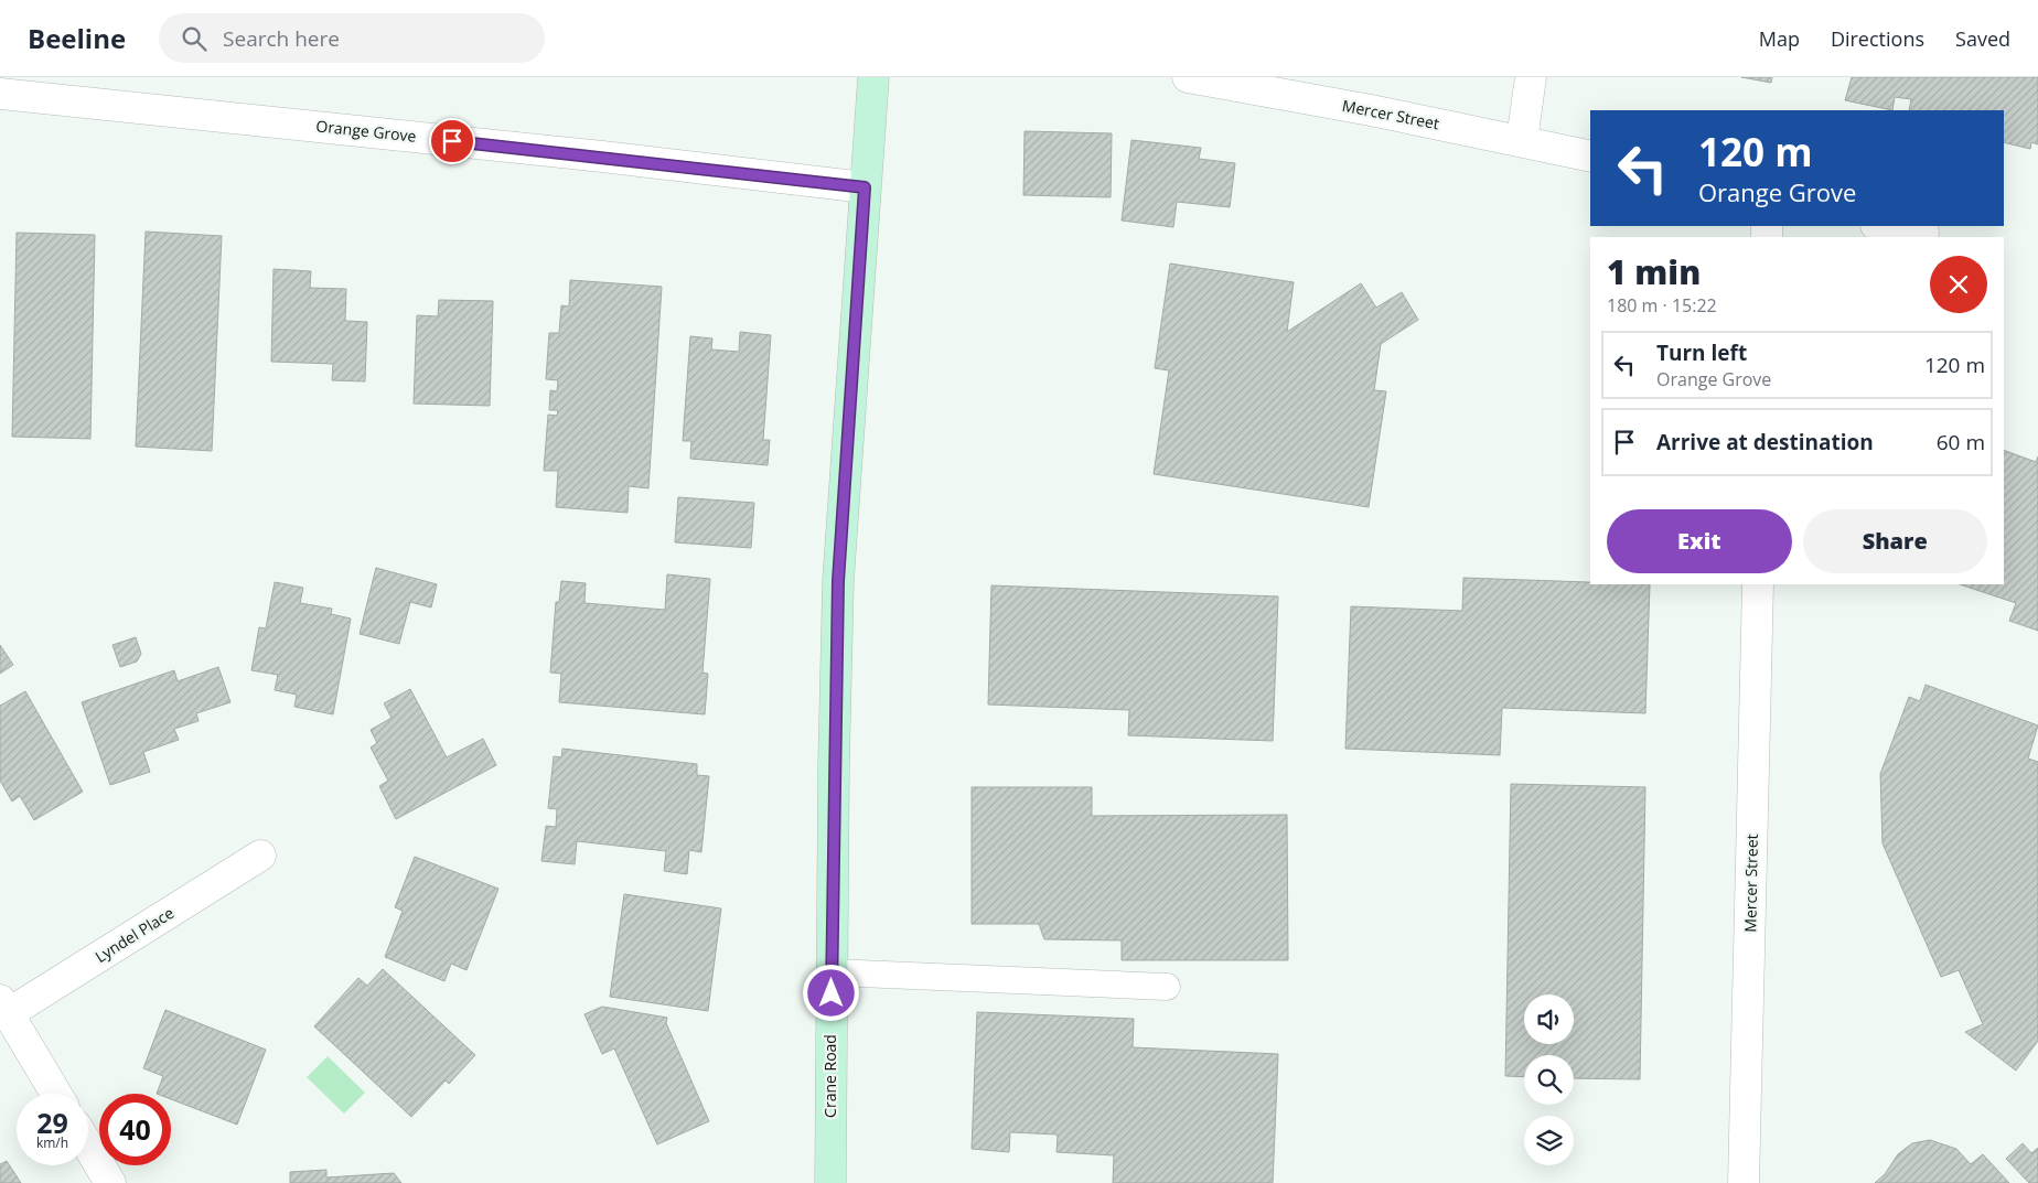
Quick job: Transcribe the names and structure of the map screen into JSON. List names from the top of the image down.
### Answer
{
  "streets": {
    "street": [
      "Mercer Street",
      "Orange Grove",
      "Lyndel Place",
      "Crane Road"
    ]
  },
  "crossings": [
    ["Orange Grove", "Crane Road"]
  ],
  "page": {
    "header": "Beeline",
    "search": "Search here",
    "nav": ["Map", "Directions", "Saved"],
    "turn": ["120 m", "Orange Grove"],
    "heading": ["1 min", "180 m · 15:22"],
    "list": [
      {
        "name": "Turn left",
        "note": "Orange Grove",
        "value": "120 m"
      },
      {
        "name": "Arrive at destination",
        "value": "60 m"
      }
    ],
    "buttons": ["Exit", "Share"],
    "speed": "29 km/h",
    "limit": "40"
  }
}
